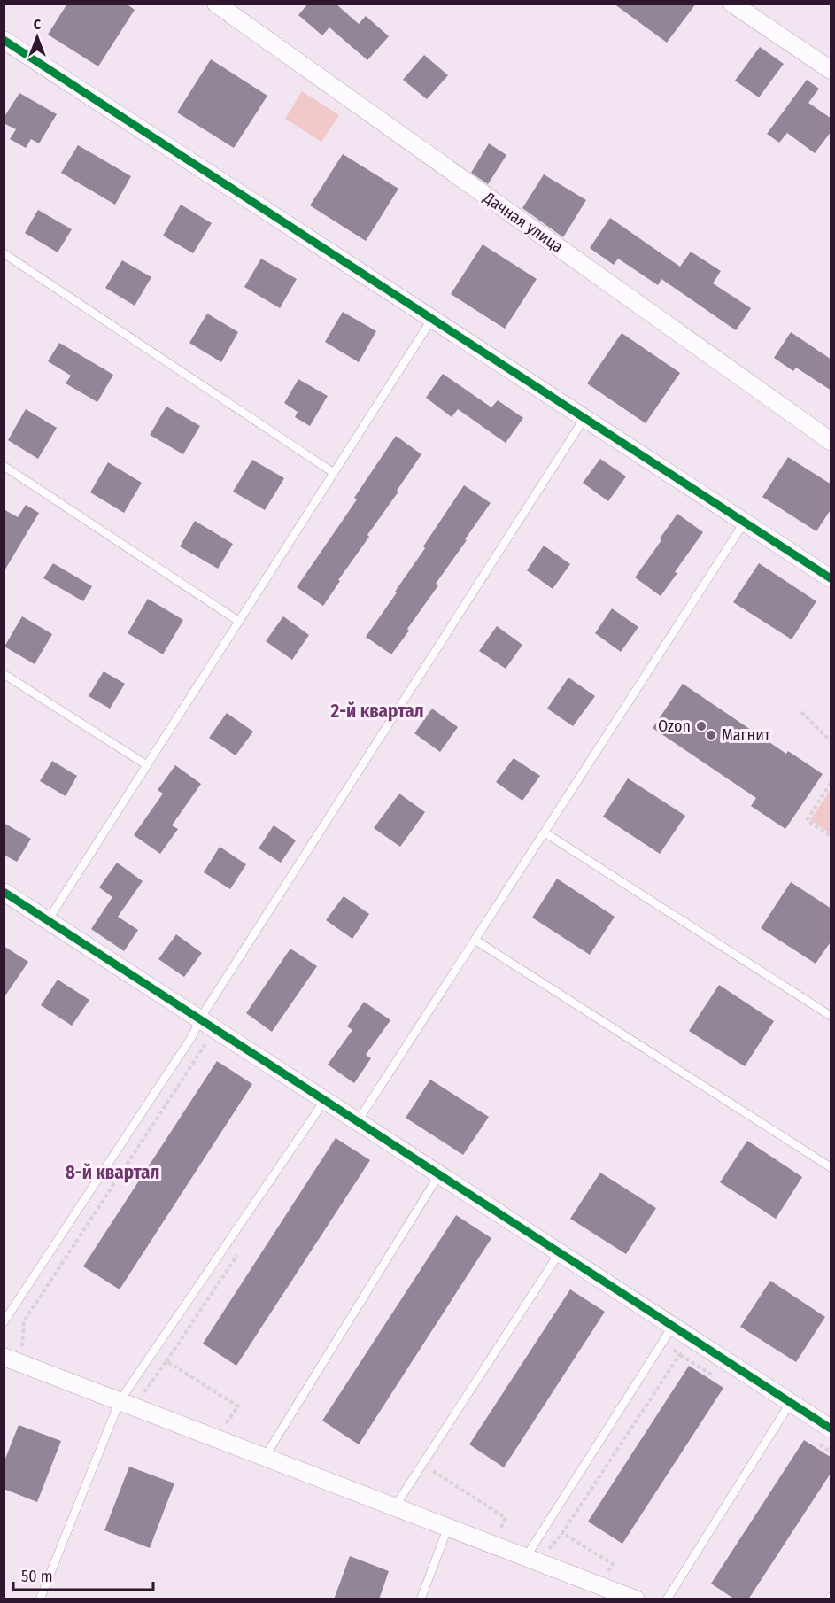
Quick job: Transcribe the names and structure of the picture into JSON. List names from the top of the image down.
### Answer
{
  "streets": {
    "street": ["Дачная улица"]
  },
  "districts": ["2-й квартал", "8-й квартал"],
  "places": ["Ozon", "Магнит"],
  "scale_bar": "50 m",
  "north": "top"
}
